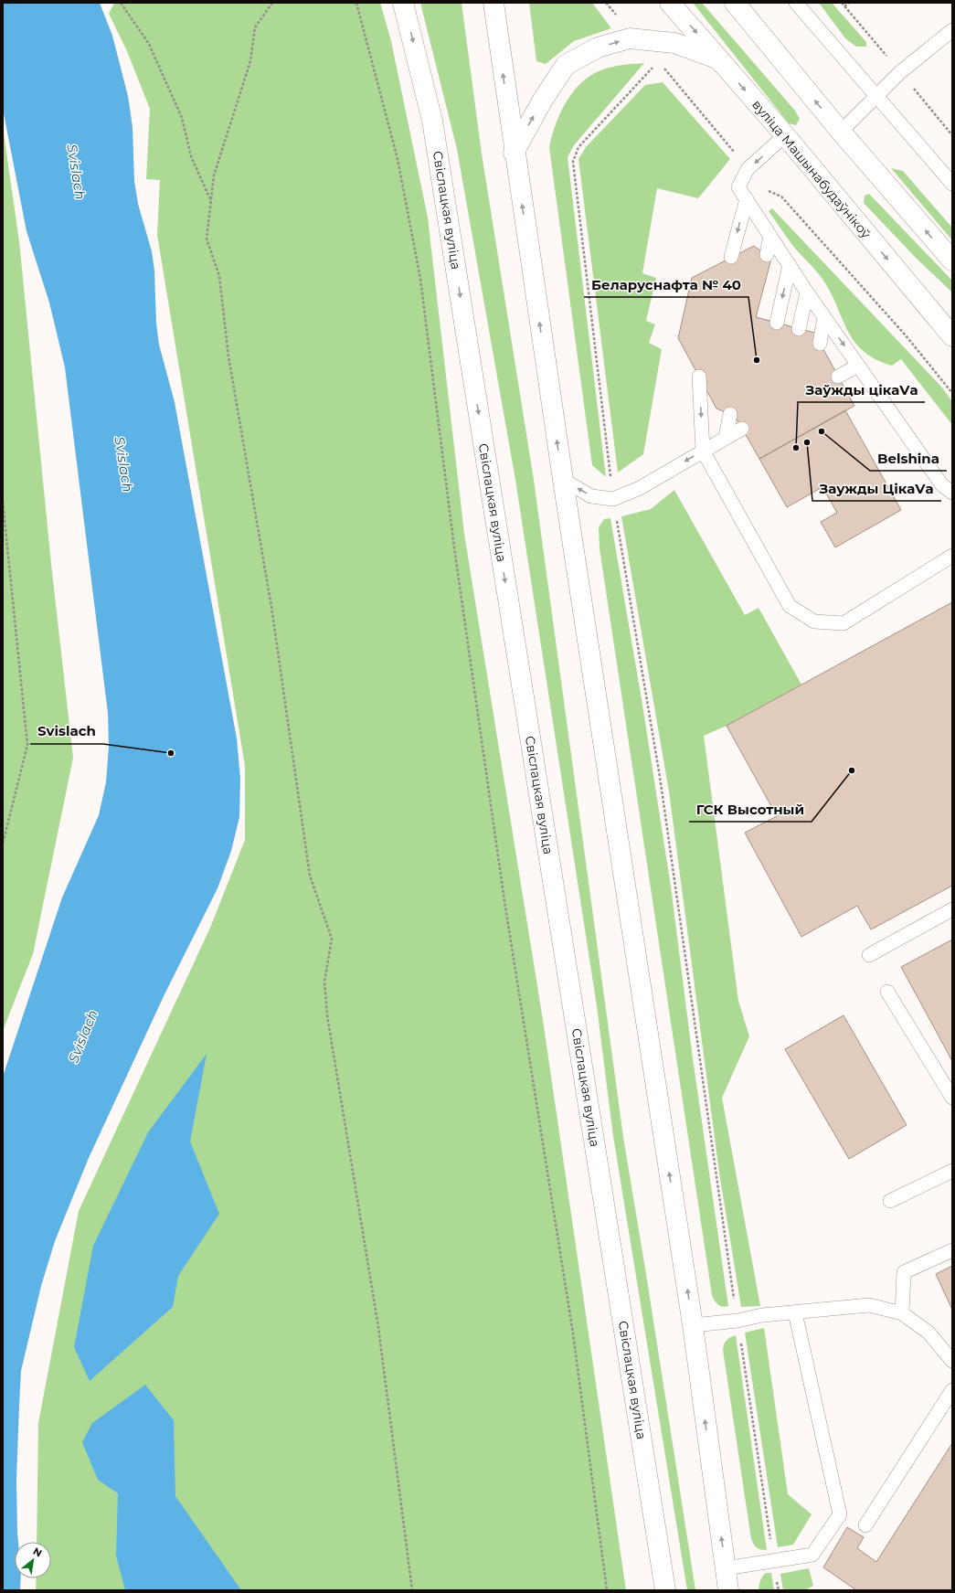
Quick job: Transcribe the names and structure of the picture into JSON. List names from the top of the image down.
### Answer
{
  "streets": {
    "main road": ["вуліца Машынабудаўнікоў", "Свіслацкая вуліца"]
  },
  "water": ["Svislach"],
  "places": [
    "Беларуснафта № 40",
    "Belshina",
    "Заужды ЦікаVа",
    "Заўжды цікаVа",
    "Svislach",
    "ГСК Высотный"
  ],
  "north": "top right"
}
